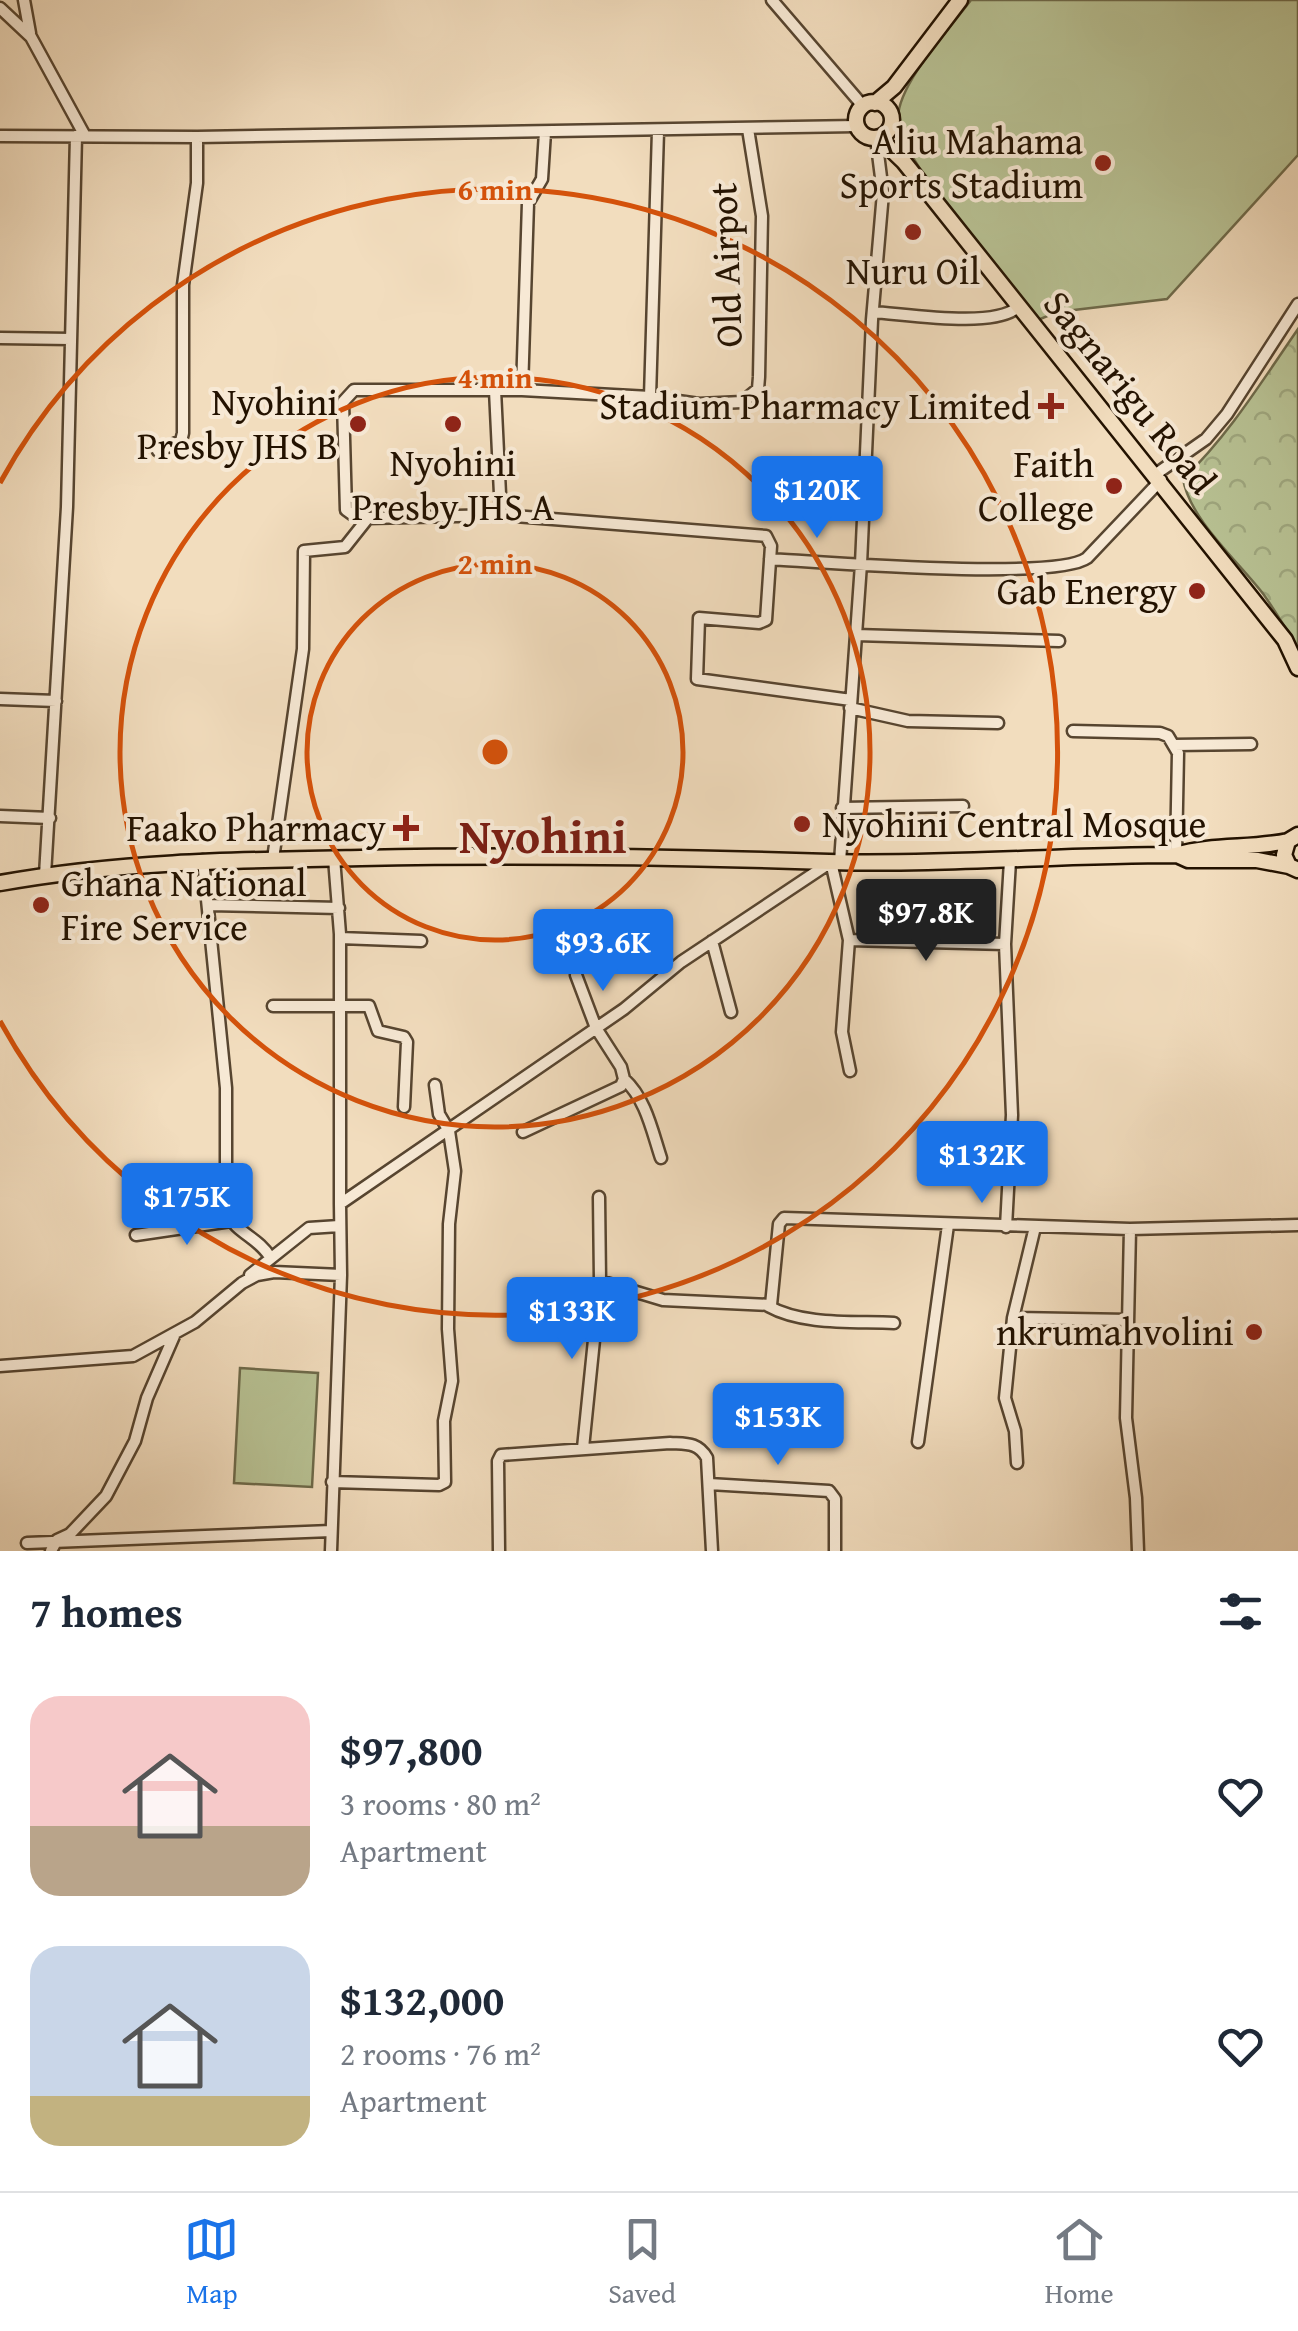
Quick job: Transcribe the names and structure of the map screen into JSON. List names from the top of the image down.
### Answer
{
  "streets": {
    "main road": ["Sagnarigu Road"],
    "street": ["Old Airpot"]
  },
  "districts": ["Nyohini"],
  "places": {
    "other": [
      "Aliu Mahama Sports Stadium",
      "Nuru Oil",
      "Nyohini Presby JHS B",
      "Nyohini Presby JHS A",
      "Faith College",
      "Gab Energy",
      "Nyohini Central Mosque",
      "Ghana National Fire Service",
      "nkrumahvolini"
    ],
    "health": ["Stadium Pharmacy Limited", "Faako Pharmacy"]
  },
  "page": {
    "price": [
      "$120K",
      "$97.8K",
      "$93.6K",
      "$132K",
      "$175K",
      "$133K",
      "$153K"
    ],
    "heading": "7 homes",
    "list": [
      {
        "name": "$97,800",
        "note": "3 rooms · 80 m² · Apartment"
      },
      {
        "name": "$132,000",
        "note": "2 rooms · 76 m² · Apartment"
      }
    ],
    "tabs": ["Map", "Saved", "Home"]
  },
  "rings": ["6 min", "4 min", "2 min"]
}
